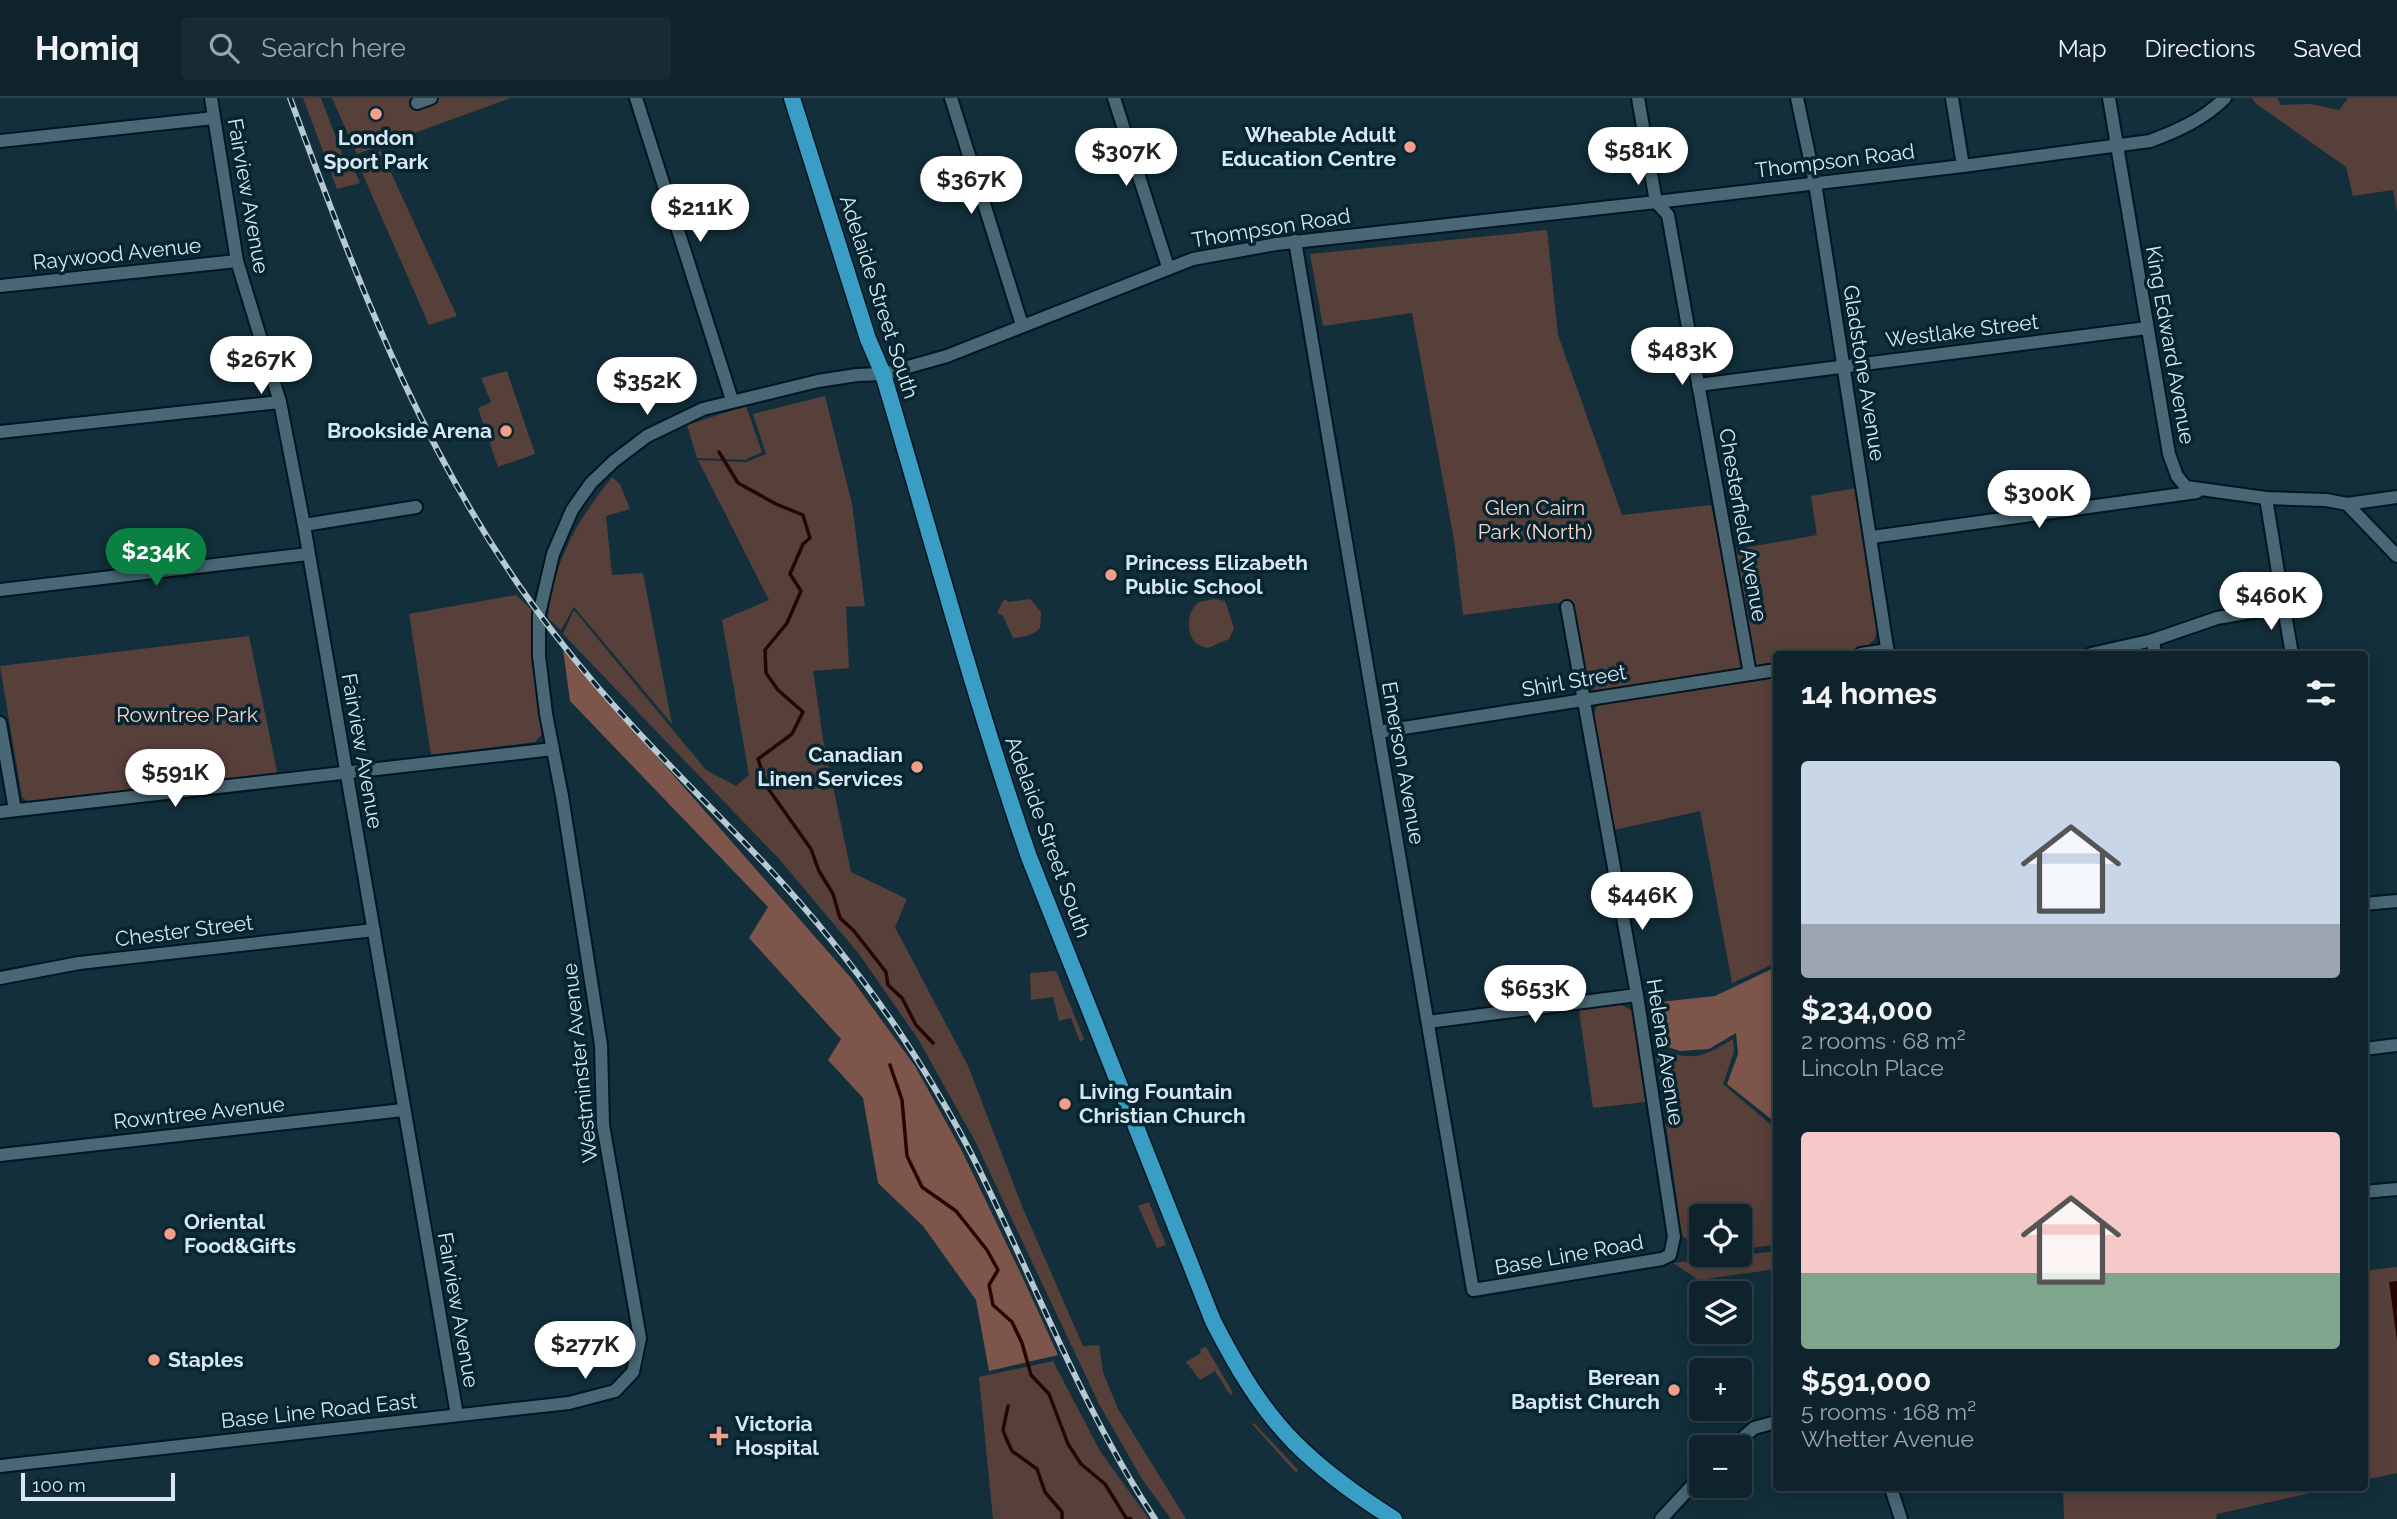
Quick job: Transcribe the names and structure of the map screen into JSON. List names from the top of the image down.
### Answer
{
  "streets": {
    "main road": ["Adelaide Street South"],
    "street": [
      "Thompson Road",
      "Fairview Avenue",
      "Raywood Avenue",
      "Westlake Street",
      "King Edward Avenue",
      "Gladstone Avenue",
      "Chesterfield Avenue",
      "Shirl Street",
      "Emerson Avenue",
      "Chester Street",
      "Helena Avenue",
      "Westminster Avenue",
      "Rowntree Avenue",
      "Base Line Road",
      "Base Line Road East"
    ]
  },
  "crossings": [
    ["Thompson Road", "Adelaide Street South"],
    ["Thompson Road", "King Edward Avenue"],
    ["Thompson Road", "Gladstone Avenue"],
    ["Thompson Road", "Chesterfield Avenue"],
    ["Thompson Road", "Emerson Avenue"],
    ["Thompson Road", "Westminster Avenue"],
    ["Fairview Avenue", "Raywood Avenue"],
    ["Fairview Avenue", "Chester Street"],
    ["Fairview Avenue", "Rowntree Avenue"],
    ["Fairview Avenue", "Base Line Road East"],
    ["Westlake Street", "King Edward Avenue"],
    ["Westlake Street", "Gladstone Avenue"],
    ["Westlake Street", "Chesterfield Avenue"],
    ["Chesterfield Avenue", "Shirl Street"],
    ["Shirl Street", "Emerson Avenue"],
    ["Shirl Street", "Helena Avenue"],
    ["Emerson Avenue", "Base Line Road"],
    ["Helena Avenue", "Base Line Road"],
    ["Westminster Avenue", "Base Line Road East"]
  ],
  "parks": ["Glen Cairn Park (North)", "Rowntree Park"],
  "places": {
    "other": [
      "London Sport Park",
      "Wheable Adult Education Centre",
      "Brookside Arena",
      "Princess Elizabeth Public School",
      "Canadian Linen Services",
      "Living Fountain Christian Church",
      "Oriental Food&Gifts",
      "Staples",
      "Berean Baptist Church"
    ],
    "health": ["Victoria Hospital"]
  },
  "scale_bar": "100 m",
  "page": {
    "header": "Homiq",
    "search": "Search here",
    "nav": ["Map", "Directions", "Saved"],
    "price": [
      "$581K",
      "$307K",
      "$367K",
      "$211K",
      "$483K",
      "$267K",
      "$352K",
      "$300K",
      "$234K",
      "$460K",
      "$591K",
      "$446K",
      "$653K",
      "$277K"
    ],
    "heading": "14 homes",
    "list": [
      {
        "name": "$234,000",
        "note": "2 rooms · 68 m² · Lincoln Place"
      },
      {
        "name": "$591,000",
        "note": "5 rooms · 168 m² · Whetter Avenue"
      }
    ],
    "map_buttons": ["+", "−"],
    "scale": "100 m"
  }
}
